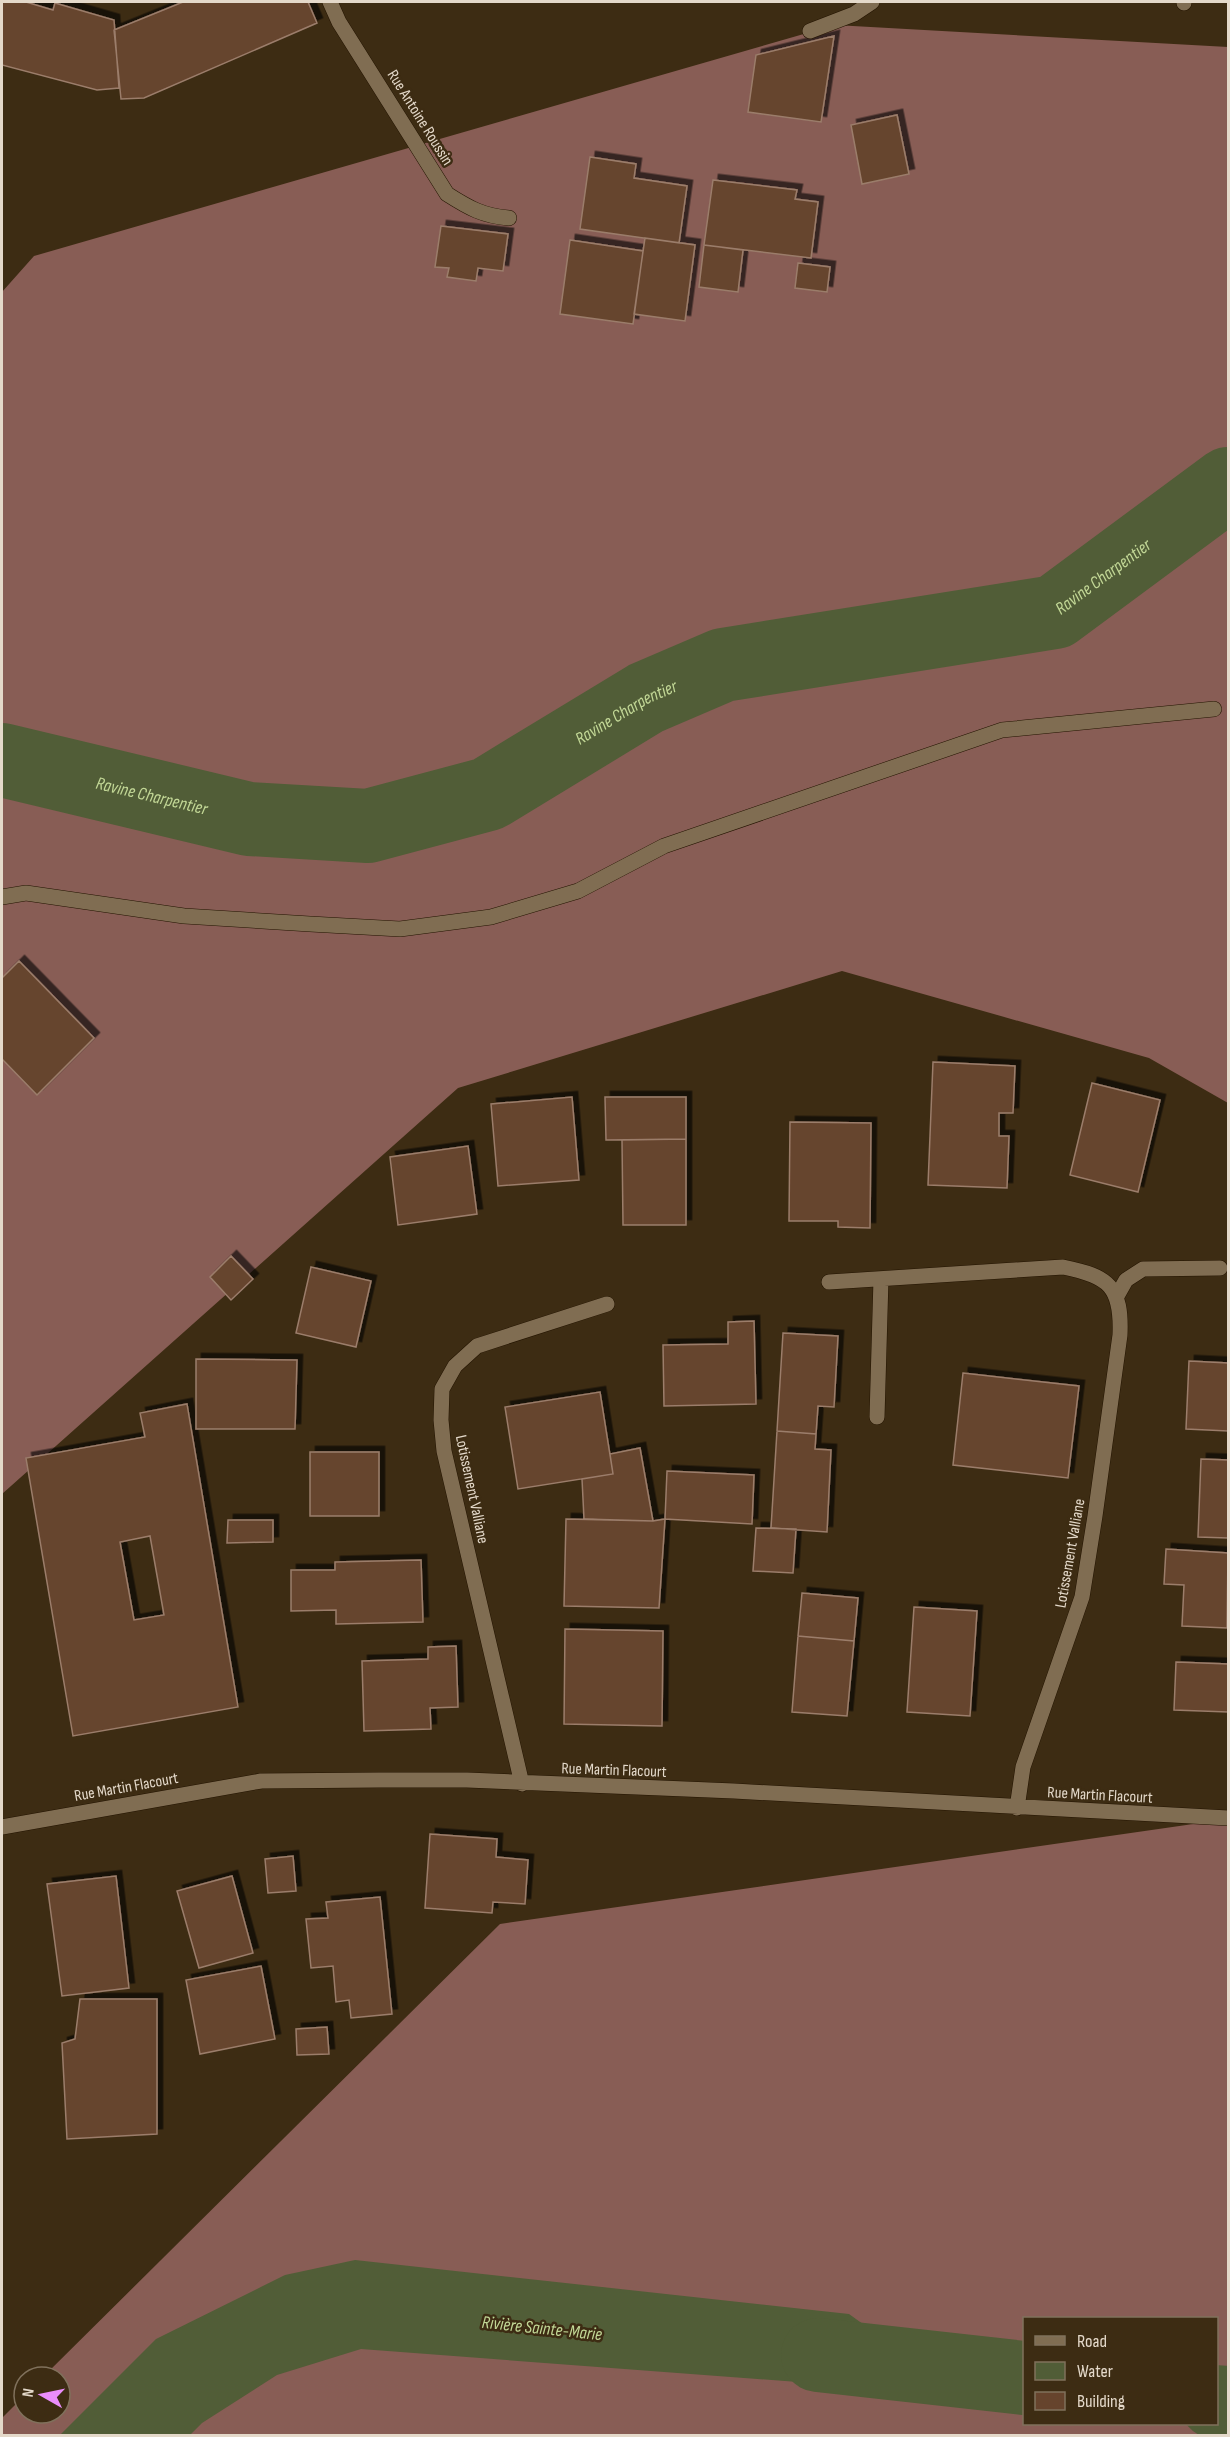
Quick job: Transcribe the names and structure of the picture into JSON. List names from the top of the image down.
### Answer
{
  "streets": {
    "street": ["Rue Antoine Roussin", "Lotissement Valliane", "Rue Martin Flacourt"]
  },
  "crossings": [
    ["Lotissement Valliane", "Rue Martin Flacourt"]
  ],
  "water": ["Ravine Charpentier", "Rivière Sainte-Marie"],
  "legend": ["Road", "Water", "Building"],
  "north": "left"
}
